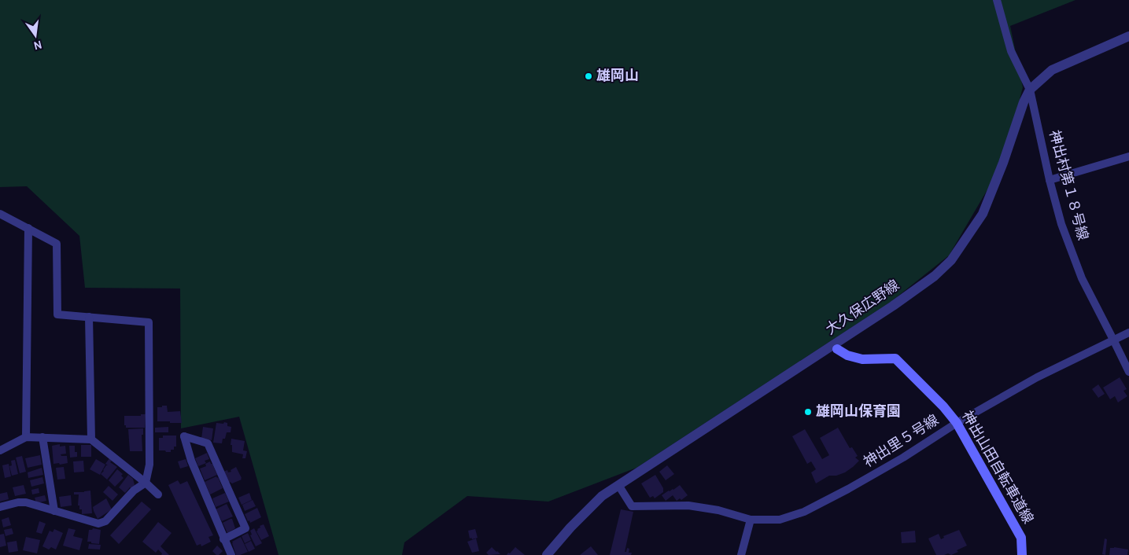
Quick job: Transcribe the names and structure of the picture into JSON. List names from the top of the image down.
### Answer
{
  "streets": {
    "main road": ["神出山田自転車道線"],
    "street": ["神出村第１８号線", "大久保広野線", "神出里５号線"]
  },
  "crossings": [
    ["神出村第１８号線", "大久保広野線"],
    ["神出村第１８号線", "神出里５号線"],
    ["大久保広野線", "神出里５号線"],
    ["大久保広野線", "神出山田自転車道線"],
    ["神出里５号線", "神出山田自転車道線"]
  ],
  "places": ["雄岡山", "雄岡山保育園"],
  "north": "bottom"
}
